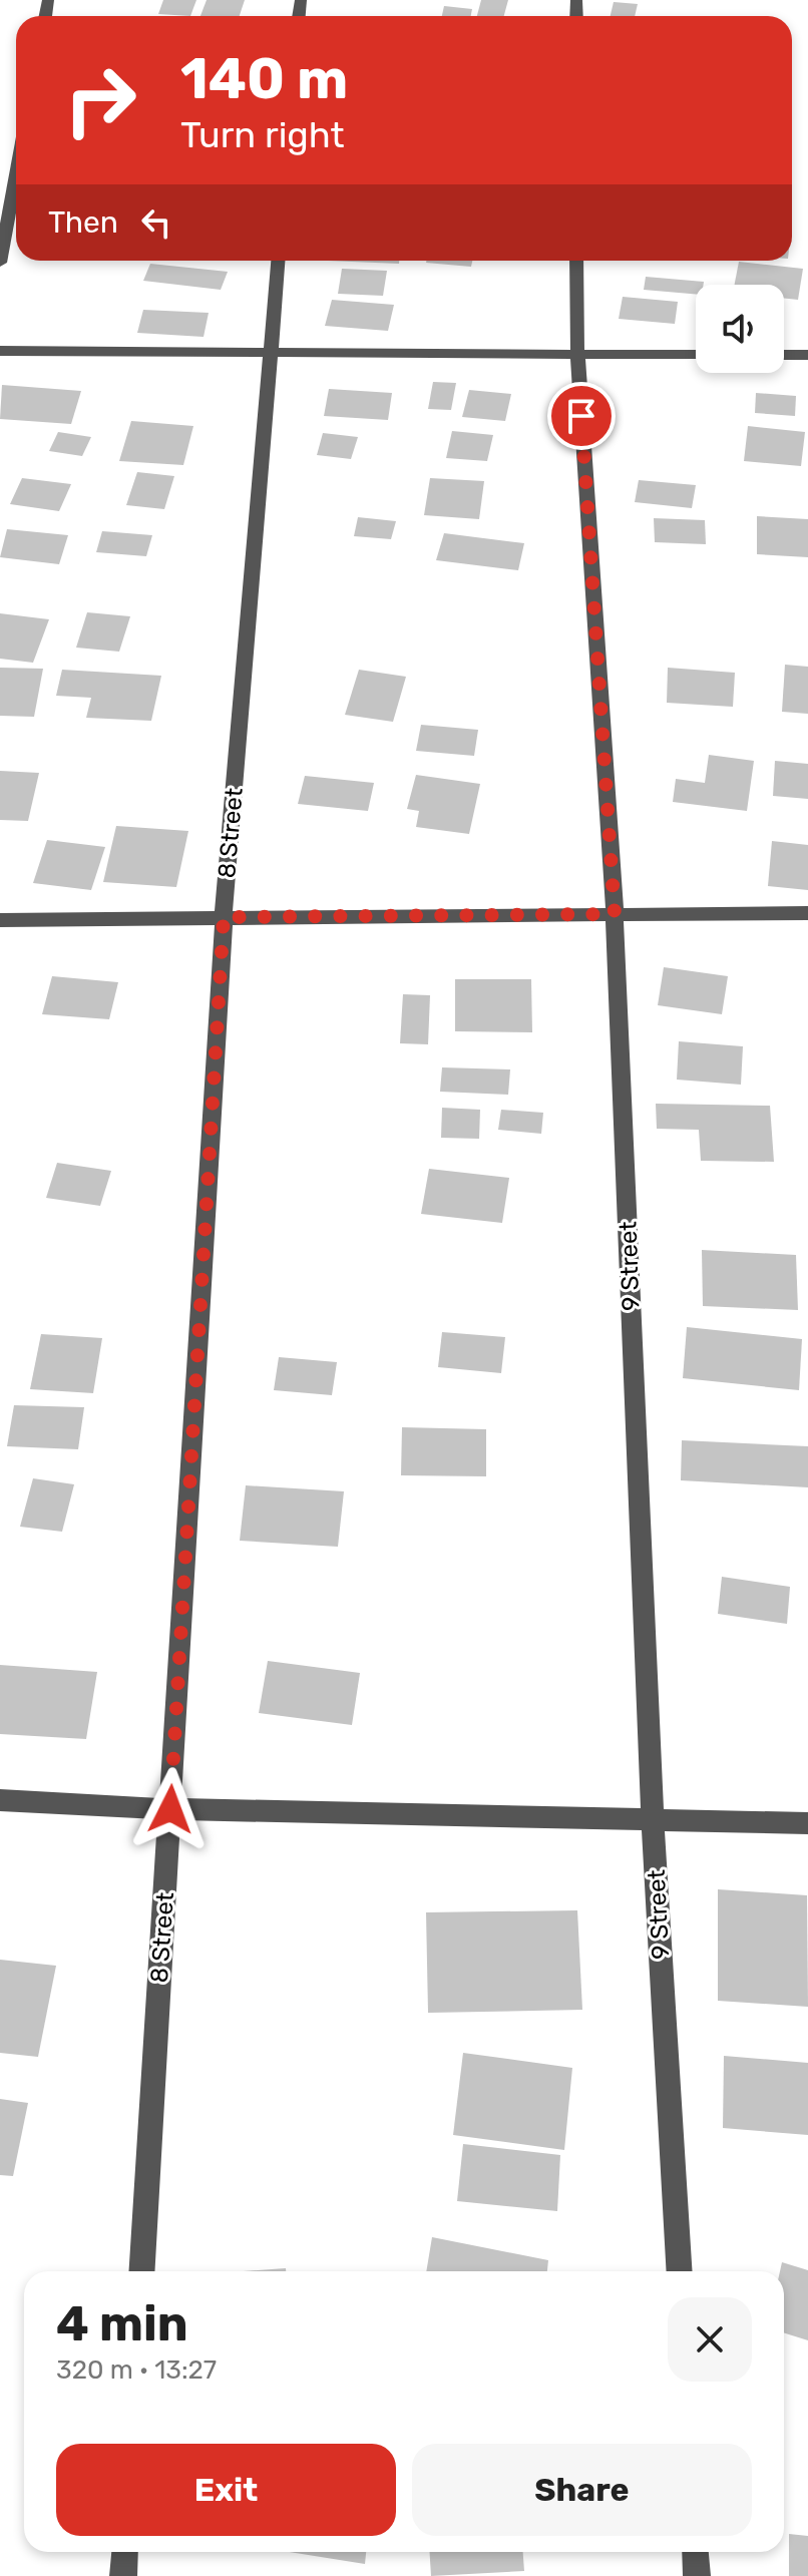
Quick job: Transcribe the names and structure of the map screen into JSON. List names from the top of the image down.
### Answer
{
  "streets": {
    "street": ["8 Street", "9 Street"]
  },
  "page": {
    "turn": ["140 m", "Turn right"],
    "then": "Then",
    "heading": ["4 min", "320 m · 13:27"],
    "buttons": ["Exit", "Share"]
  }
}
